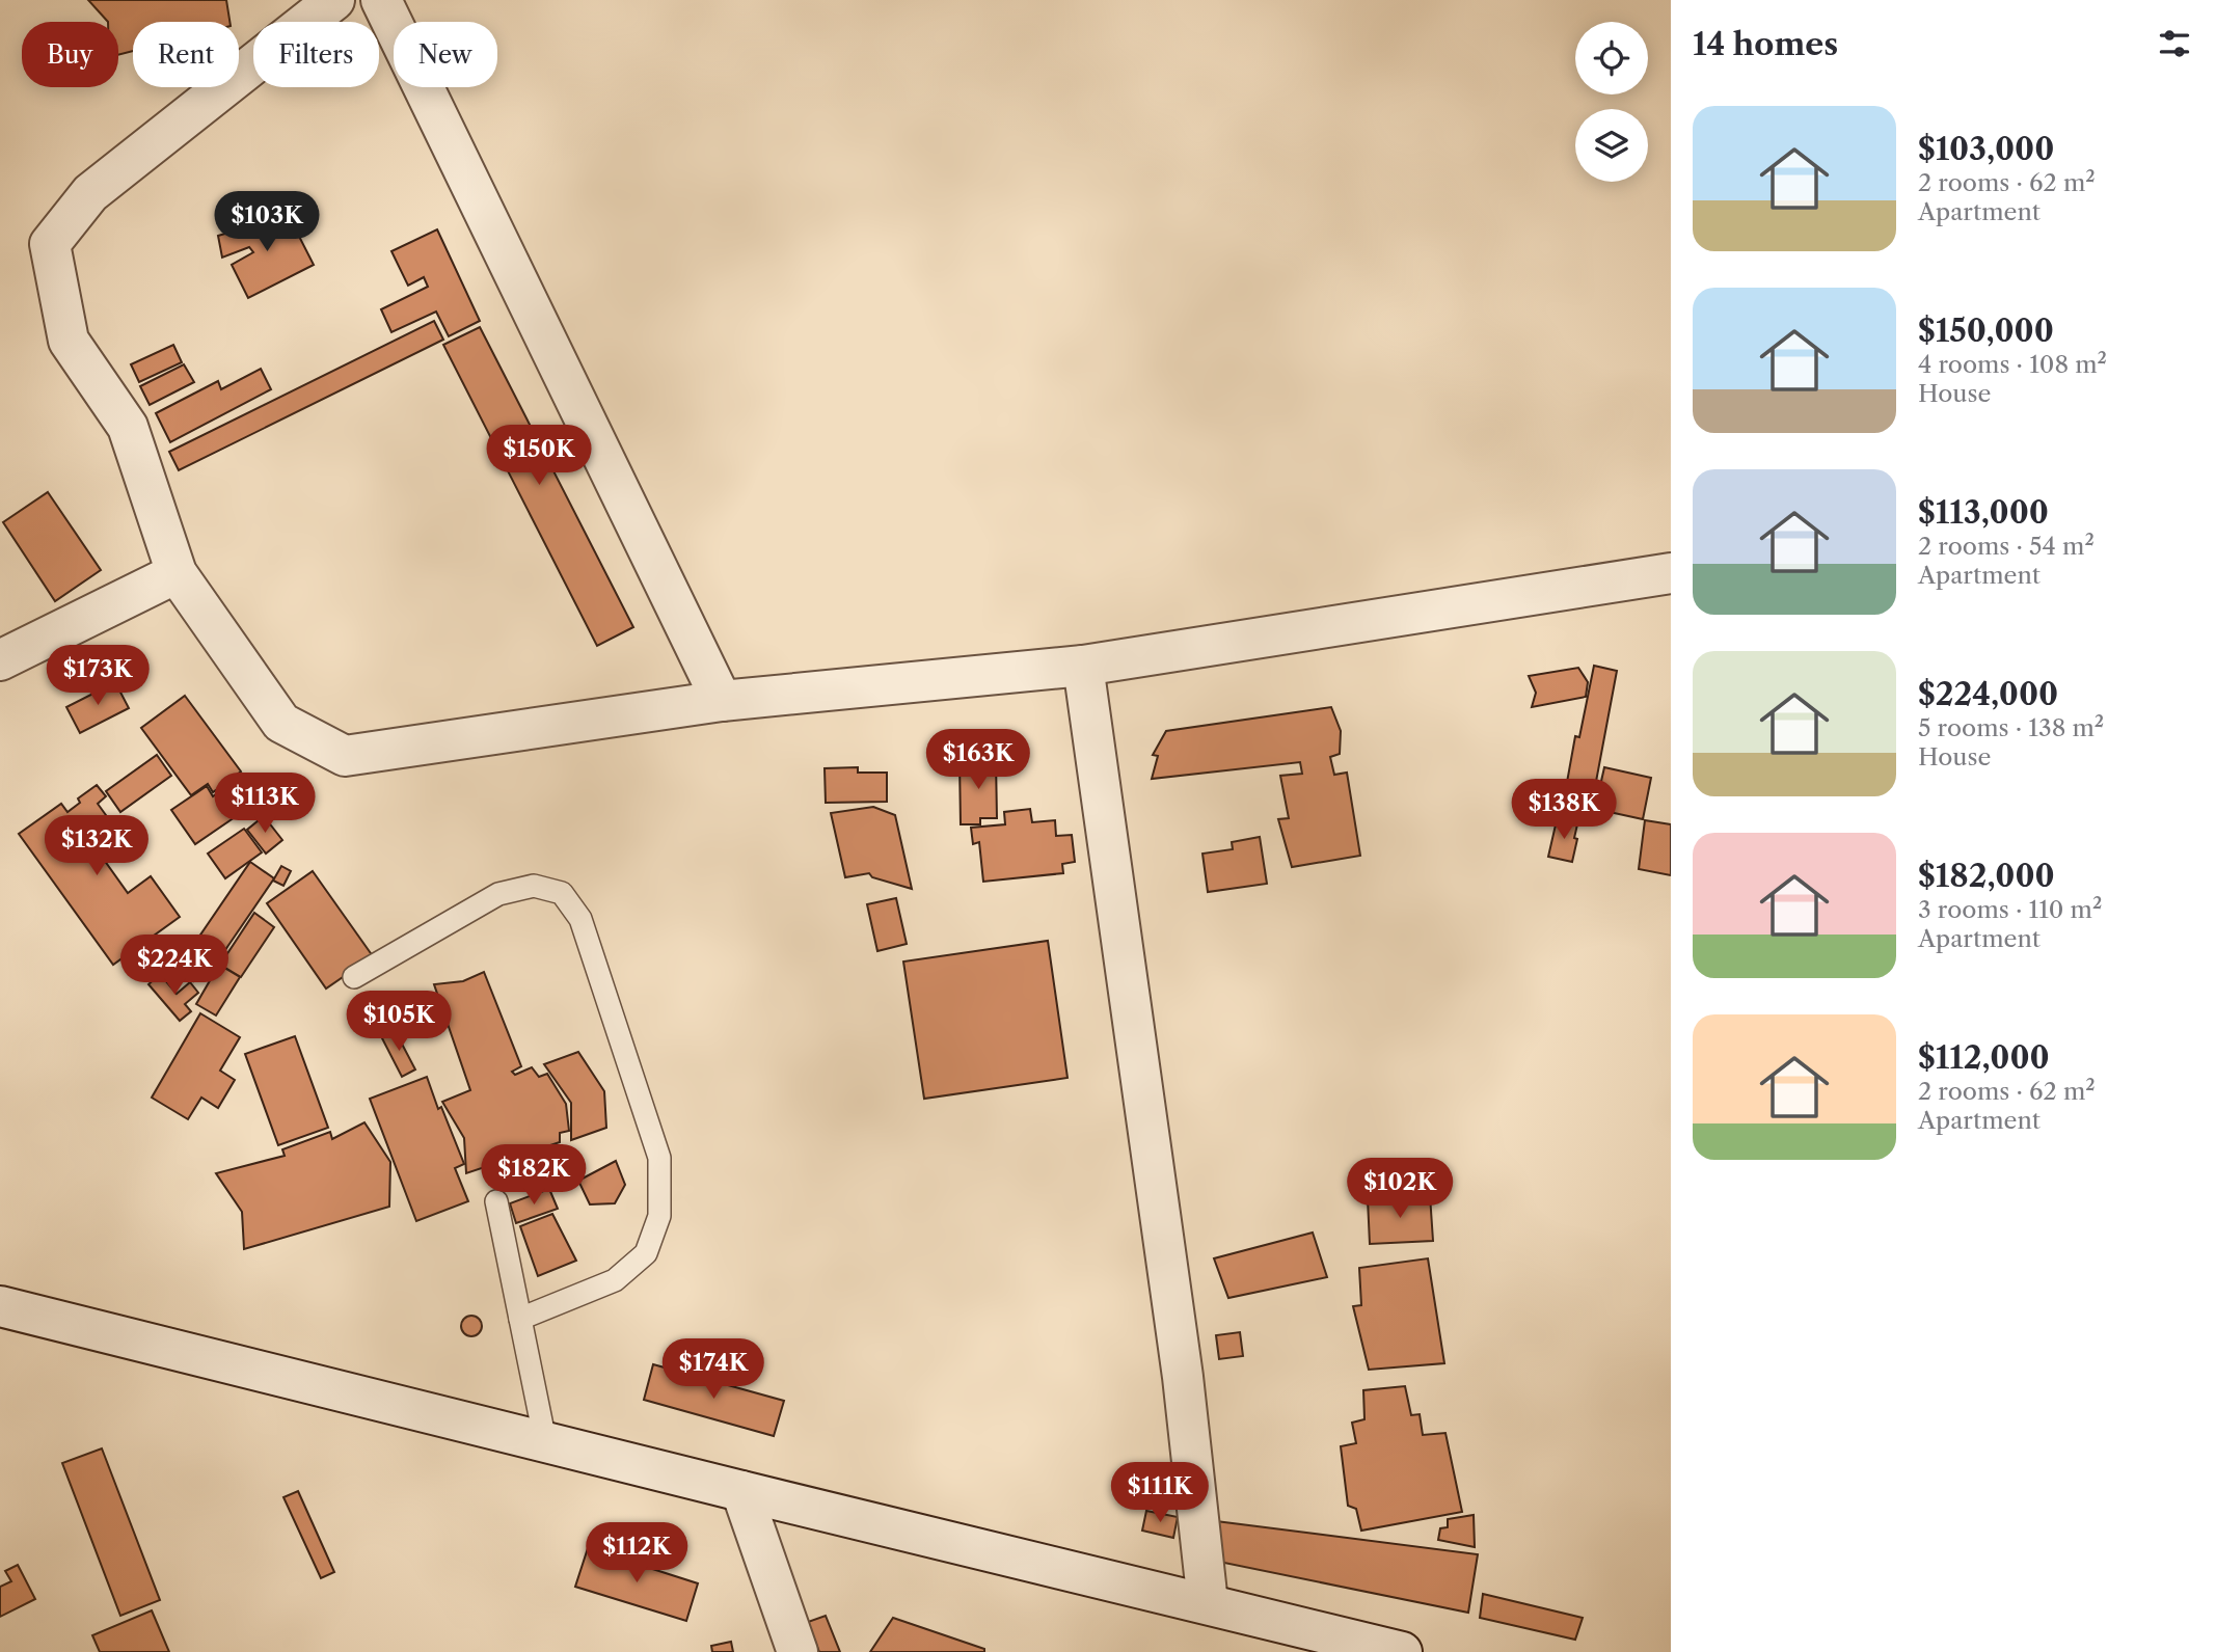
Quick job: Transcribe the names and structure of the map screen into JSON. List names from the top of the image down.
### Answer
{
  "page": {
    "heading": "14 homes",
    "chip": [
      "Buy",
      "Rent",
      "Filters",
      "New"
    ],
    "list": [
      {
        "name": "$103,000",
        "note": "2 rooms · 62 m² · Apartment"
      },
      {
        "name": "$150,000",
        "note": "4 rooms · 108 m² · House"
      },
      {
        "name": "$113,000",
        "note": "2 rooms · 54 m² · Apartment"
      },
      {
        "name": "$224,000",
        "note": "5 rooms · 138 m² · House"
      },
      {
        "name": "$182,000",
        "note": "3 rooms · 110 m² · Apartment"
      },
      {
        "name": "$112,000",
        "note": "2 rooms · 62 m² · Apartment"
      }
    ],
    "price": [
      "$103K",
      "$150K",
      "$173K",
      "$163K",
      "$113K",
      "$138K",
      "$132K",
      "$224K",
      "$105K",
      "$182K",
      "$102K",
      "$174K",
      "$111K",
      "$112K"
    ]
  }
}
